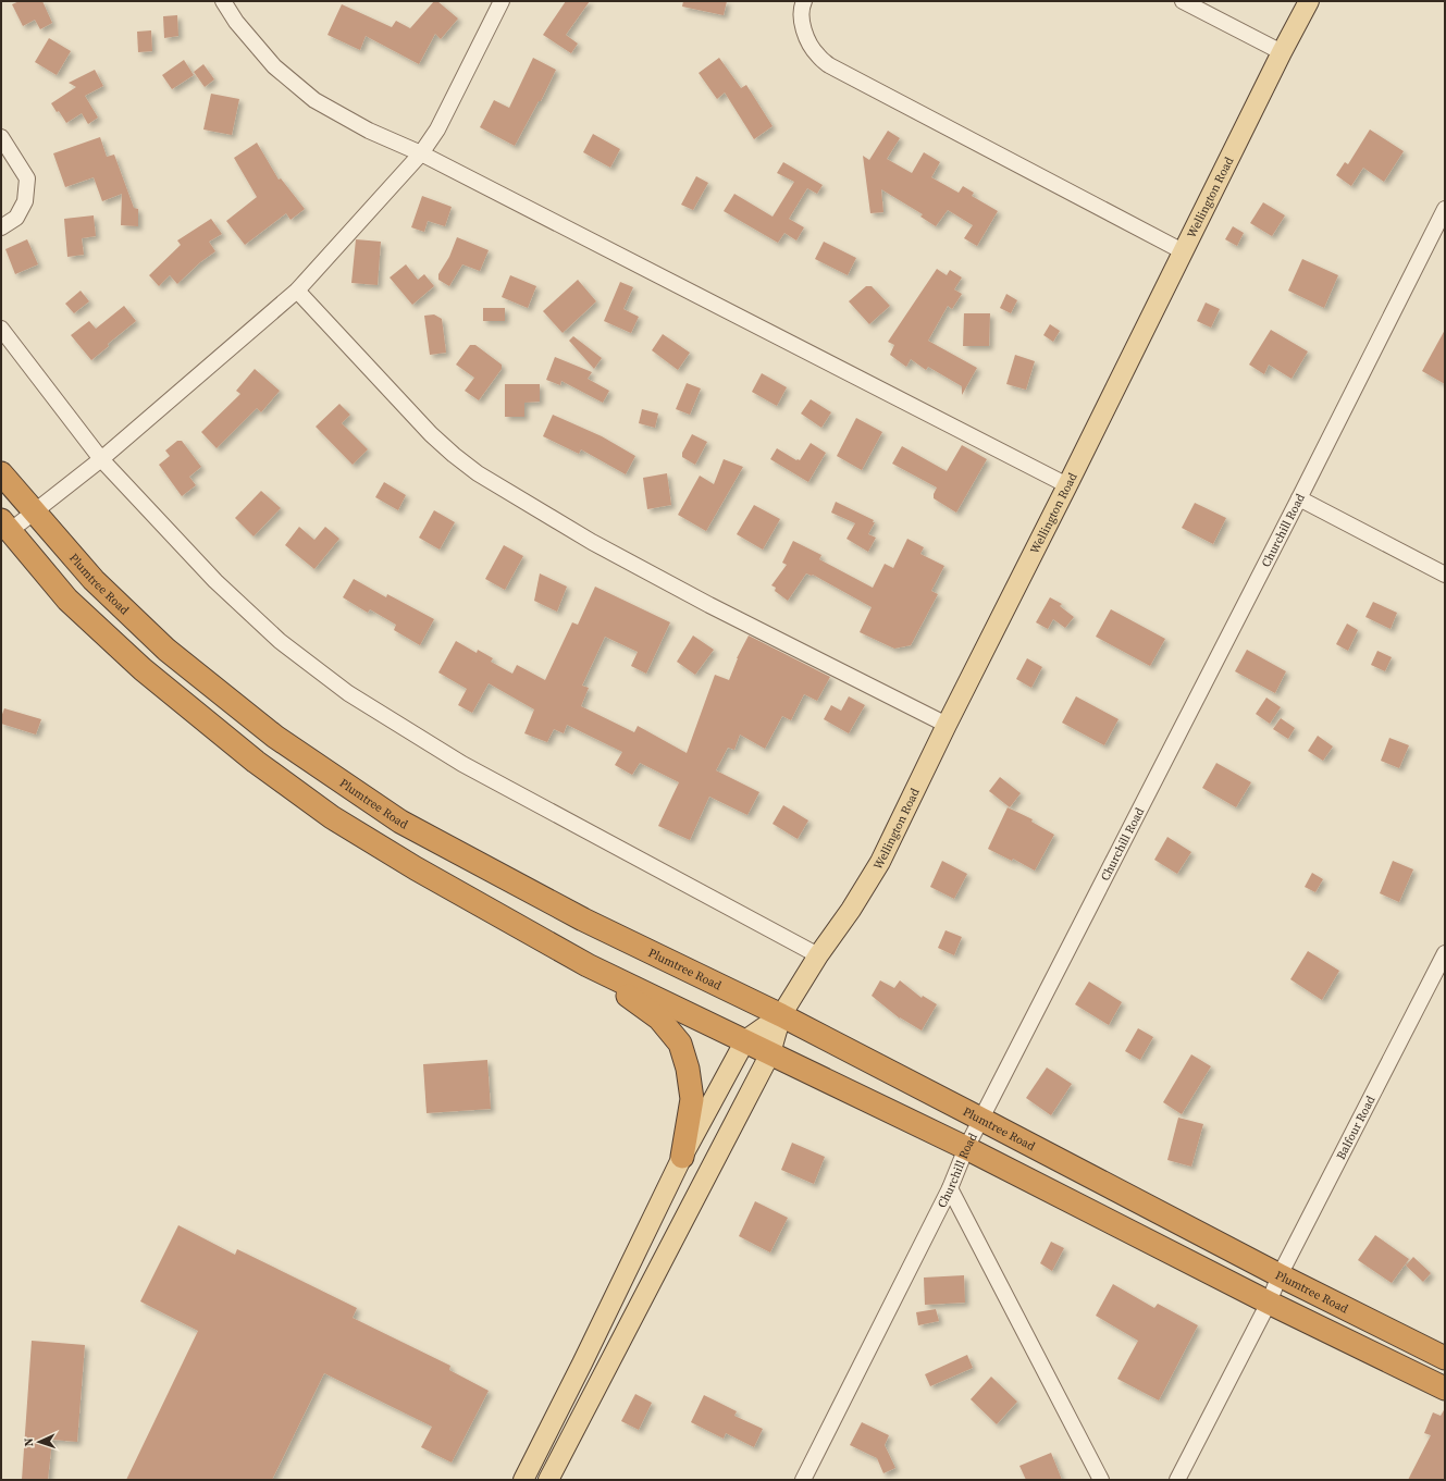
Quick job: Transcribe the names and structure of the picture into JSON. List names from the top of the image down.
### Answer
{
  "streets": {
    "highway": ["Plumtree Road"],
    "main road": ["Wellington Road"],
    "street": ["Churchill Road", "Balfour Road"]
  },
  "crossings": [
    ["Wellington Road", "Plumtree Road"],
    ["Churchill Road", "Plumtree Road"],
    ["Plumtree Road", "Balfour Road"]
  ],
  "north": "left"
}
